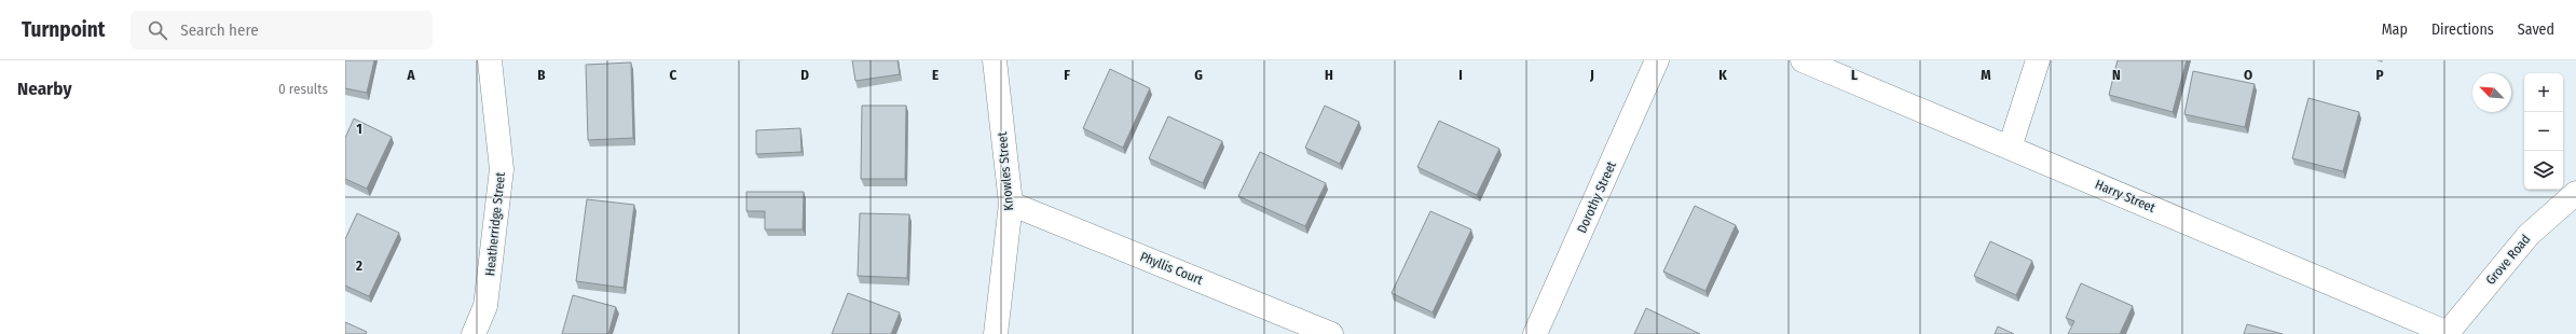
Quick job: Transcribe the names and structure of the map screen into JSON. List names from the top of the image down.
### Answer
{
  "streets": {
    "street": [
      "Knowles Street",
      "Harry Street",
      "Dorothy Street",
      "Heatherridge Street",
      "Grove Road",
      "Phyllis Court"
    ]
  },
  "crossings": [
    ["Knowles Street", "Phyllis Court"],
    ["Harry Street", "Grove Road"]
  ],
  "north": "top left",
  "page": {
    "header": "Turnpoint",
    "search": "Search here",
    "nav": ["Map", "Directions", "Saved"],
    "heading": ["Nearby", "0 results"],
    "map_buttons": ["+", "−"]
  },
  "grid": {
    "columns": [
      "A",
      "B",
      "C",
      "D",
      "E",
      "F",
      "G",
      "H",
      "I",
      "J",
      "K",
      "L",
      "M",
      "N",
      "O",
      "P"
    ],
    "rows": ["1", "2"]
  }
}
